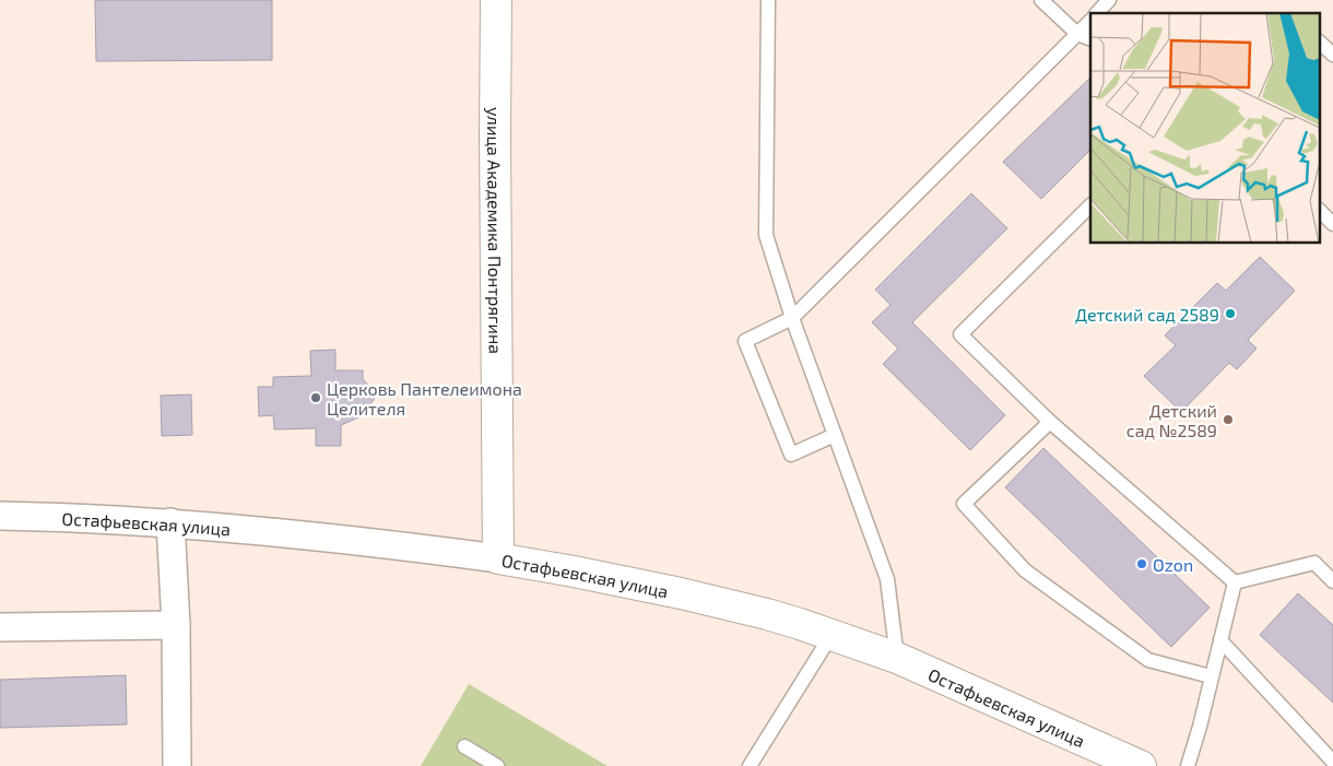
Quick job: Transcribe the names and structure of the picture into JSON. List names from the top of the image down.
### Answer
{
  "streets": {
    "street": ["улица Академика Понтрягина", "Остафьевская улица"]
  },
  "crossings": [
    ["улица Академика Понтрягина", "Остафьевская улица"]
  ],
  "places": [
    "Детский сад 2589",
    "Церковь Пантелеимона Целителя",
    "Детский сад №2589",
    "Ozon"
  ]
}
